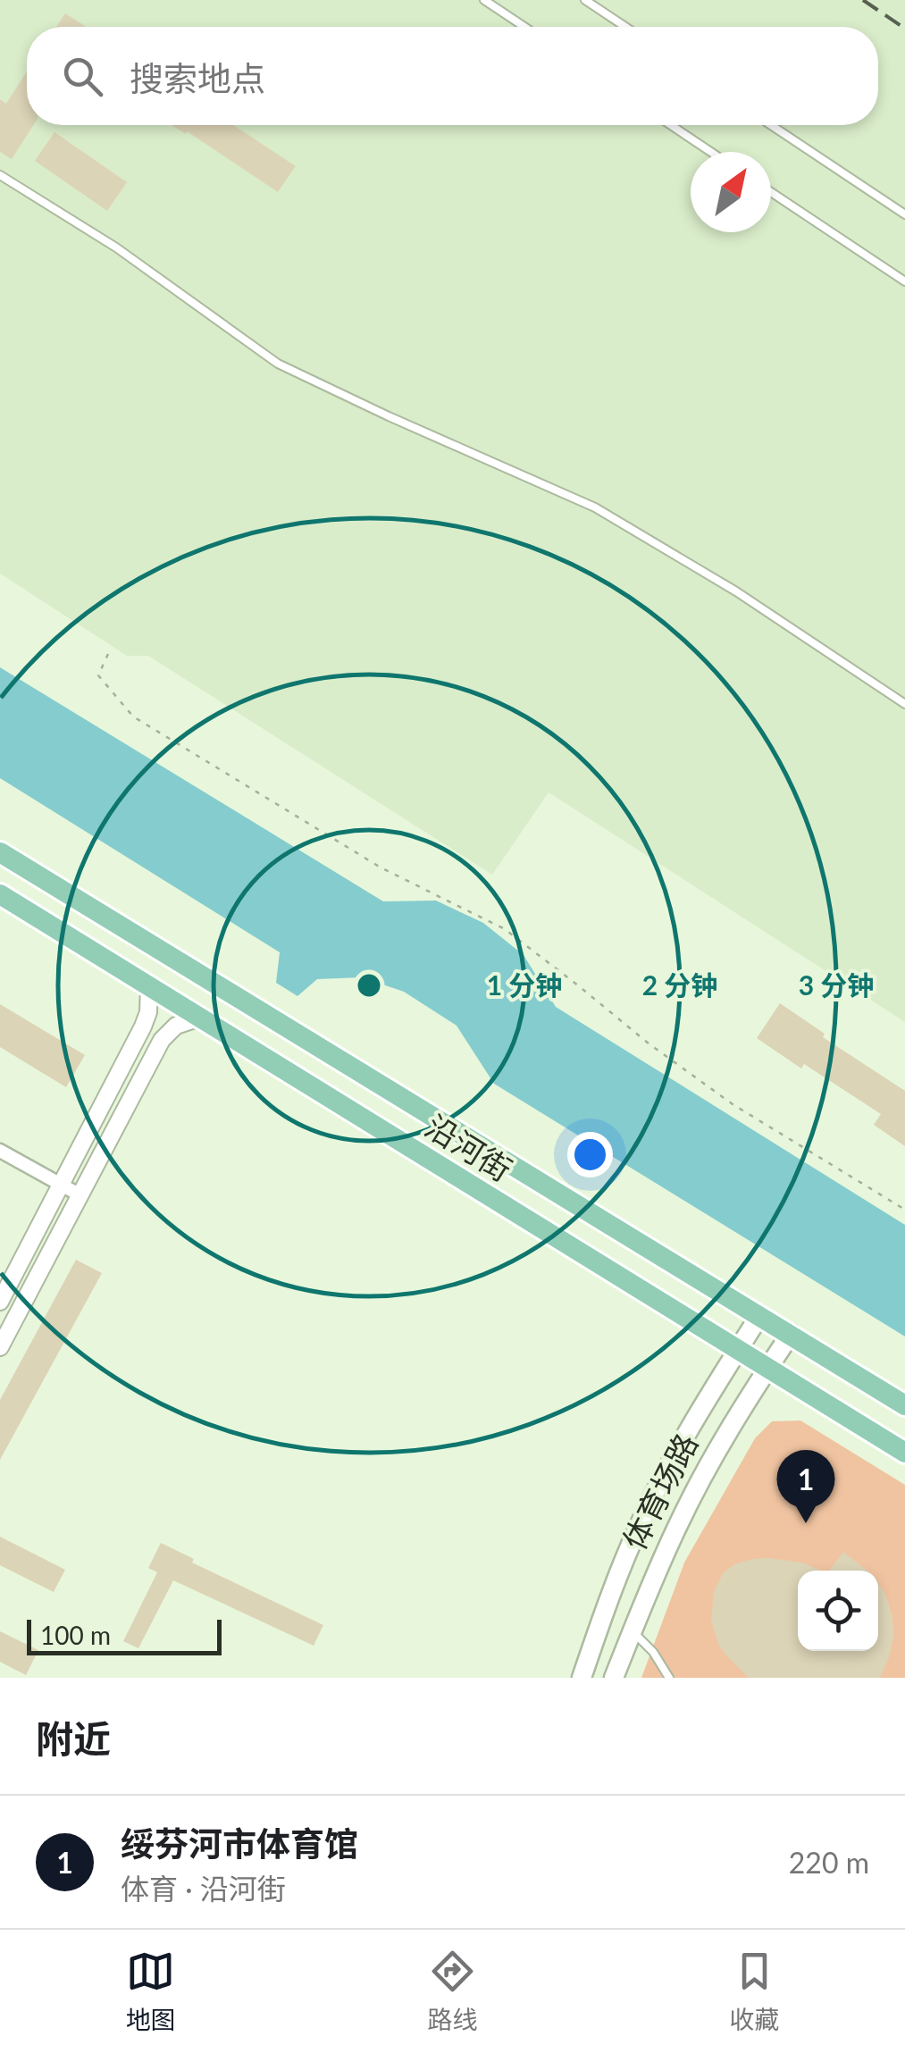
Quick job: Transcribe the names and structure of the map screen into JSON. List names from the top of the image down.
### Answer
{
  "streets": {
    "main road": ["沿河街", "体育场路"]
  },
  "crossings": [
    ["沿河街", "体育场路"]
  ],
  "scale_bar": "100 m",
  "north": "top right",
  "page": {
    "search": "搜索地点",
    "pins": "1",
    "scale": "100 m",
    "heading": "附近",
    "list": [
      {
        "mark": "1",
        "name": "绥芬河市体育馆",
        "note": "体育 · 沿河街",
        "value": "220 m"
      }
    ],
    "nav": ["地图", "路线", "收藏"]
  },
  "rings": ["1 分钟", "2 分钟", "3 分钟"]
}
